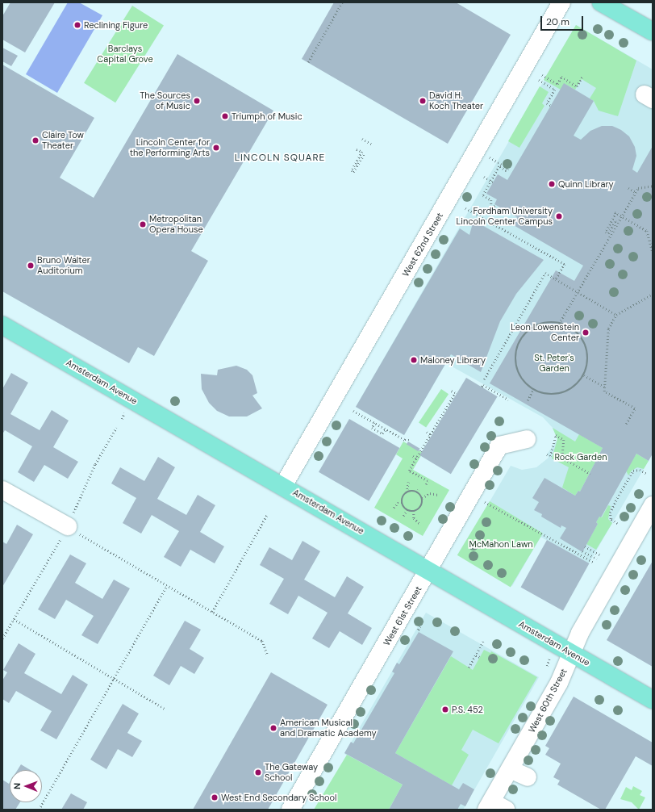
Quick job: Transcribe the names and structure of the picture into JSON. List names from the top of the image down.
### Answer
{
  "streets": {
    "main road": ["Amsterdam Avenue"],
    "street": ["West 62nd Street", "West 61st Street", "West 60th Street"]
  },
  "crossings": [
    ["West 62nd Street", "Amsterdam Avenue"],
    ["Amsterdam Avenue", "West 61st Street"],
    ["Amsterdam Avenue", "West 60th Street"]
  ],
  "districts": ["LINCOLN SQUARE"],
  "parks": [
    "Barclays Capital Grove",
    "St. Peter's Garden",
    "Rock Garden",
    "McMahon Lawn"
  ],
  "places": [
    "Reclining Figure",
    "The Sources of Music",
    "David H. Koch Theater",
    "Triumph of Music",
    "Claire Tow Theater",
    "Lincoln Center for the Performing Arts",
    "Quinn Library",
    "Fordham University Lincoln Center Campus",
    "Metropolitan Opera House",
    "Bruno Walter Auditorium",
    "Leon Lowenstein Center",
    "Maloney Library",
    "P.S. 452",
    "American Musical and Dramatic Academy",
    "The Gateway School",
    "West End Secondary School"
  ],
  "scale_bar": "20 m",
  "north": "left"
}
